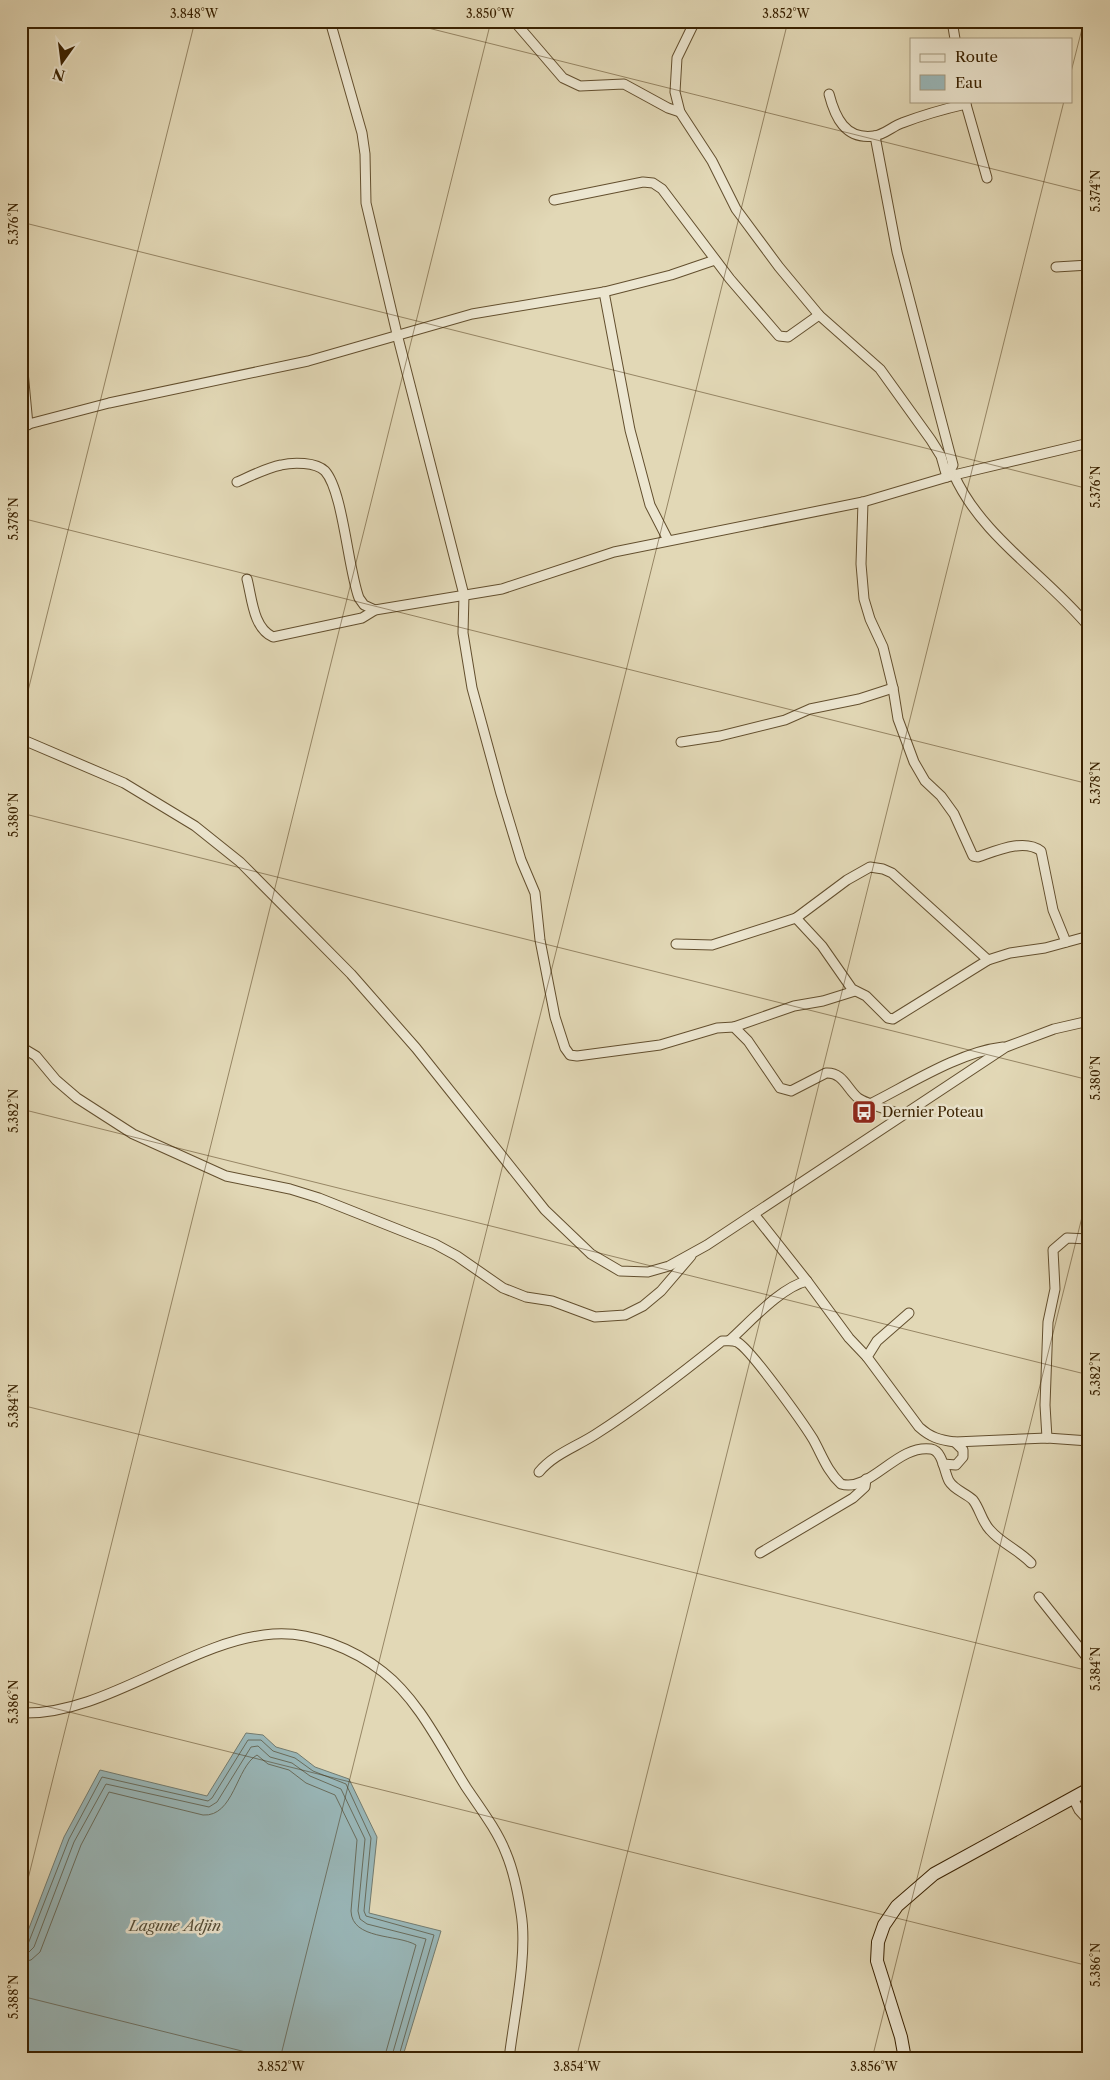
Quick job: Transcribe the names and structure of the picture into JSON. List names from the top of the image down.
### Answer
{
  "water": ["Lagune Adjin"],
  "places": {
    "bus stop": ["Dernier Poteau"]
  },
  "legend": ["Route", "Eau"],
  "north": "bottom",
  "coordinates": [
    "3.848°W",
    "3.850°W",
    "3.852°W",
    "5.374°N",
    "5.376°N",
    "5.378°N",
    "5.380°N",
    "5.382°N",
    "5.384°N",
    "5.386°N",
    "5.388°N",
    "3.854°W",
    "3.856°W"
  ]
}
